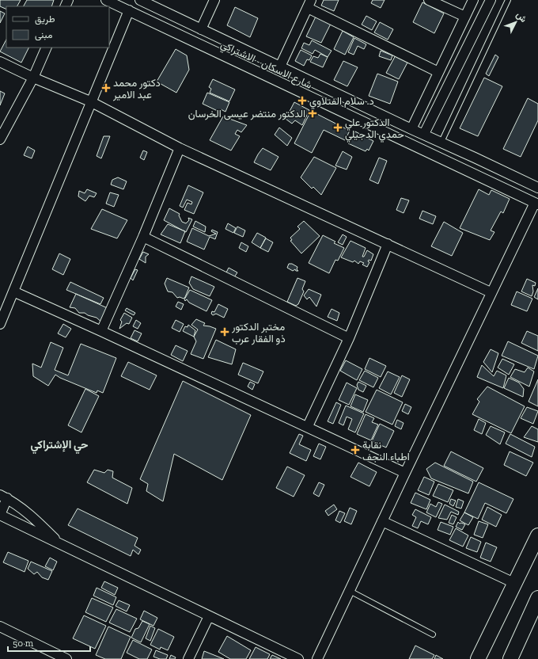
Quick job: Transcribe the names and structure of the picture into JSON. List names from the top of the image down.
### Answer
{
  "streets": {
    "street": ["شارع الاسكان - الاشتراكي"]
  },
  "districts": ["حي الإشتراكي"],
  "places": {
    "health": [
      "دكتور محمد عبد الامير",
      "د. سلام الفتلاوي",
      "الدكتور منتضر عيسى الخرسان",
      "الدكتور علي حمدي الدجيلي",
      "مختبر الدكتور ذو الفقار عرب",
      "نقابة اطباء النجف"
    ]
  },
  "legend": ["طريق", "مبنى"],
  "scale_bar": "50 m",
  "north": "top right"
}
